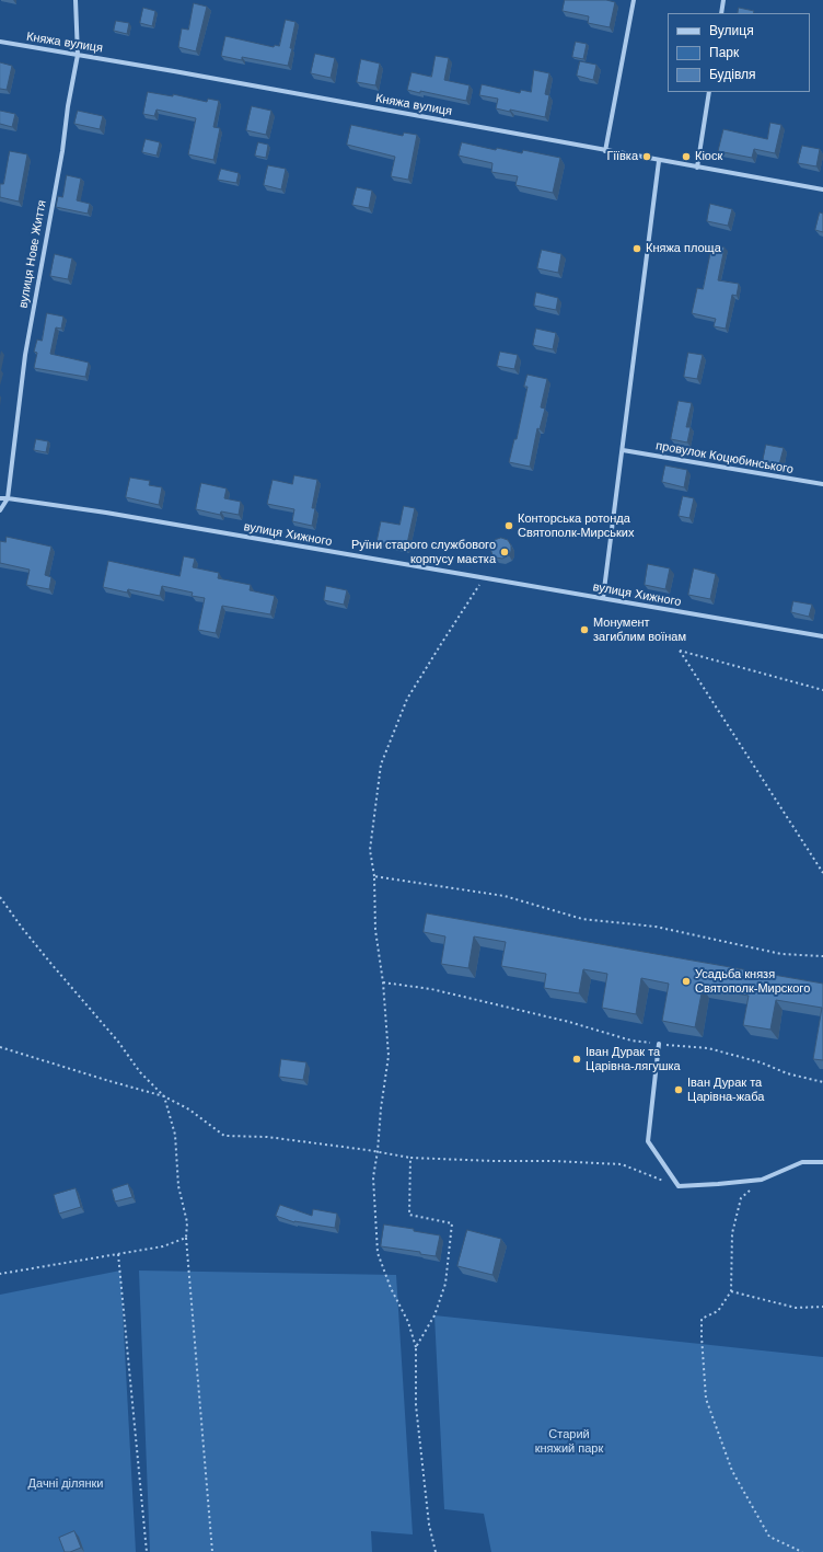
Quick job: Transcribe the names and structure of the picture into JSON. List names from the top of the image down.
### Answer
{
  "streets": {
    "street": [
      "Княжа вулиця",
      "вулиця Нове Життя",
      "провулок Коцюбинського",
      "вулиця Хижного"
    ]
  },
  "crossings": [
    ["Княжа вулиця", "вулиця Нове Життя"],
    ["вулиця Нове Життя", "вулиця Хижного"]
  ],
  "parks": ["Старий княжий парк", "Дачні ділянки"],
  "places": [
    "Гіївка",
    "Кіоск",
    "Княжа площа",
    "Конторська ротонда Святополк-Мирських",
    "Руїни старого службового корпусу маєтка",
    "Монумент загиблим воїнам",
    "Усадьба князя Святополк-Мирского",
    "Іван Дурак та Царівна-лягушка",
    "Іван Дурак та Царівна-жаба"
  ],
  "legend": ["Вулиця", "Парк", "Будівля"]
}
